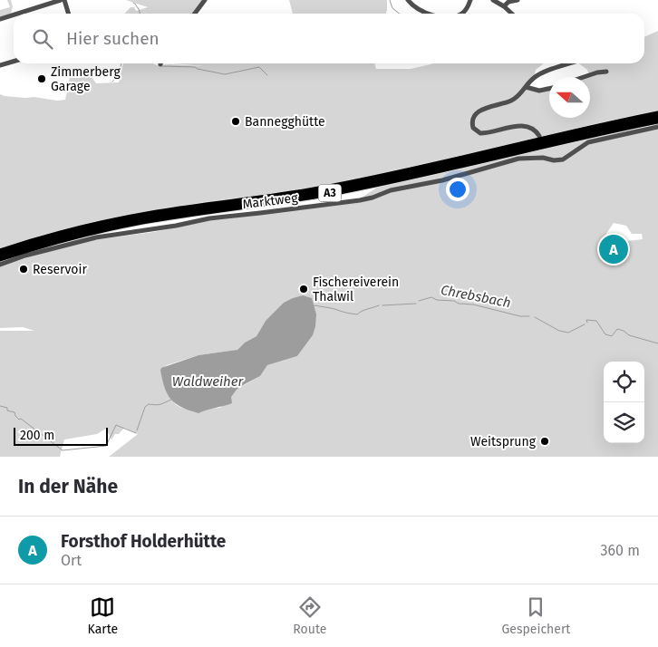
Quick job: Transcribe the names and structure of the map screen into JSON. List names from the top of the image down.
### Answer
{
  "streets": {
    "highway": ["A3"],
    "street": ["Marktweg"]
  },
  "water": ["Chrebsbach", "Waldweiher"],
  "places": [
    "Zimmerberg Garage",
    "Bannegghütte",
    "Reservoir",
    "Fischereiverein Thalwil",
    "Weitsprung"
  ],
  "scale_bar": "200 m",
  "north": "left",
  "page": {
    "search": "Hier suchen",
    "pins": "A",
    "scale": "200 m",
    "heading": "In der Nähe",
    "list": [
      {
        "mark": "A",
        "name": "Forsthof Holderhütte",
        "note": "Ort",
        "value": "360 m"
      }
    ],
    "nav": ["Karte", "Route", "Gespeichert"]
  }
}
